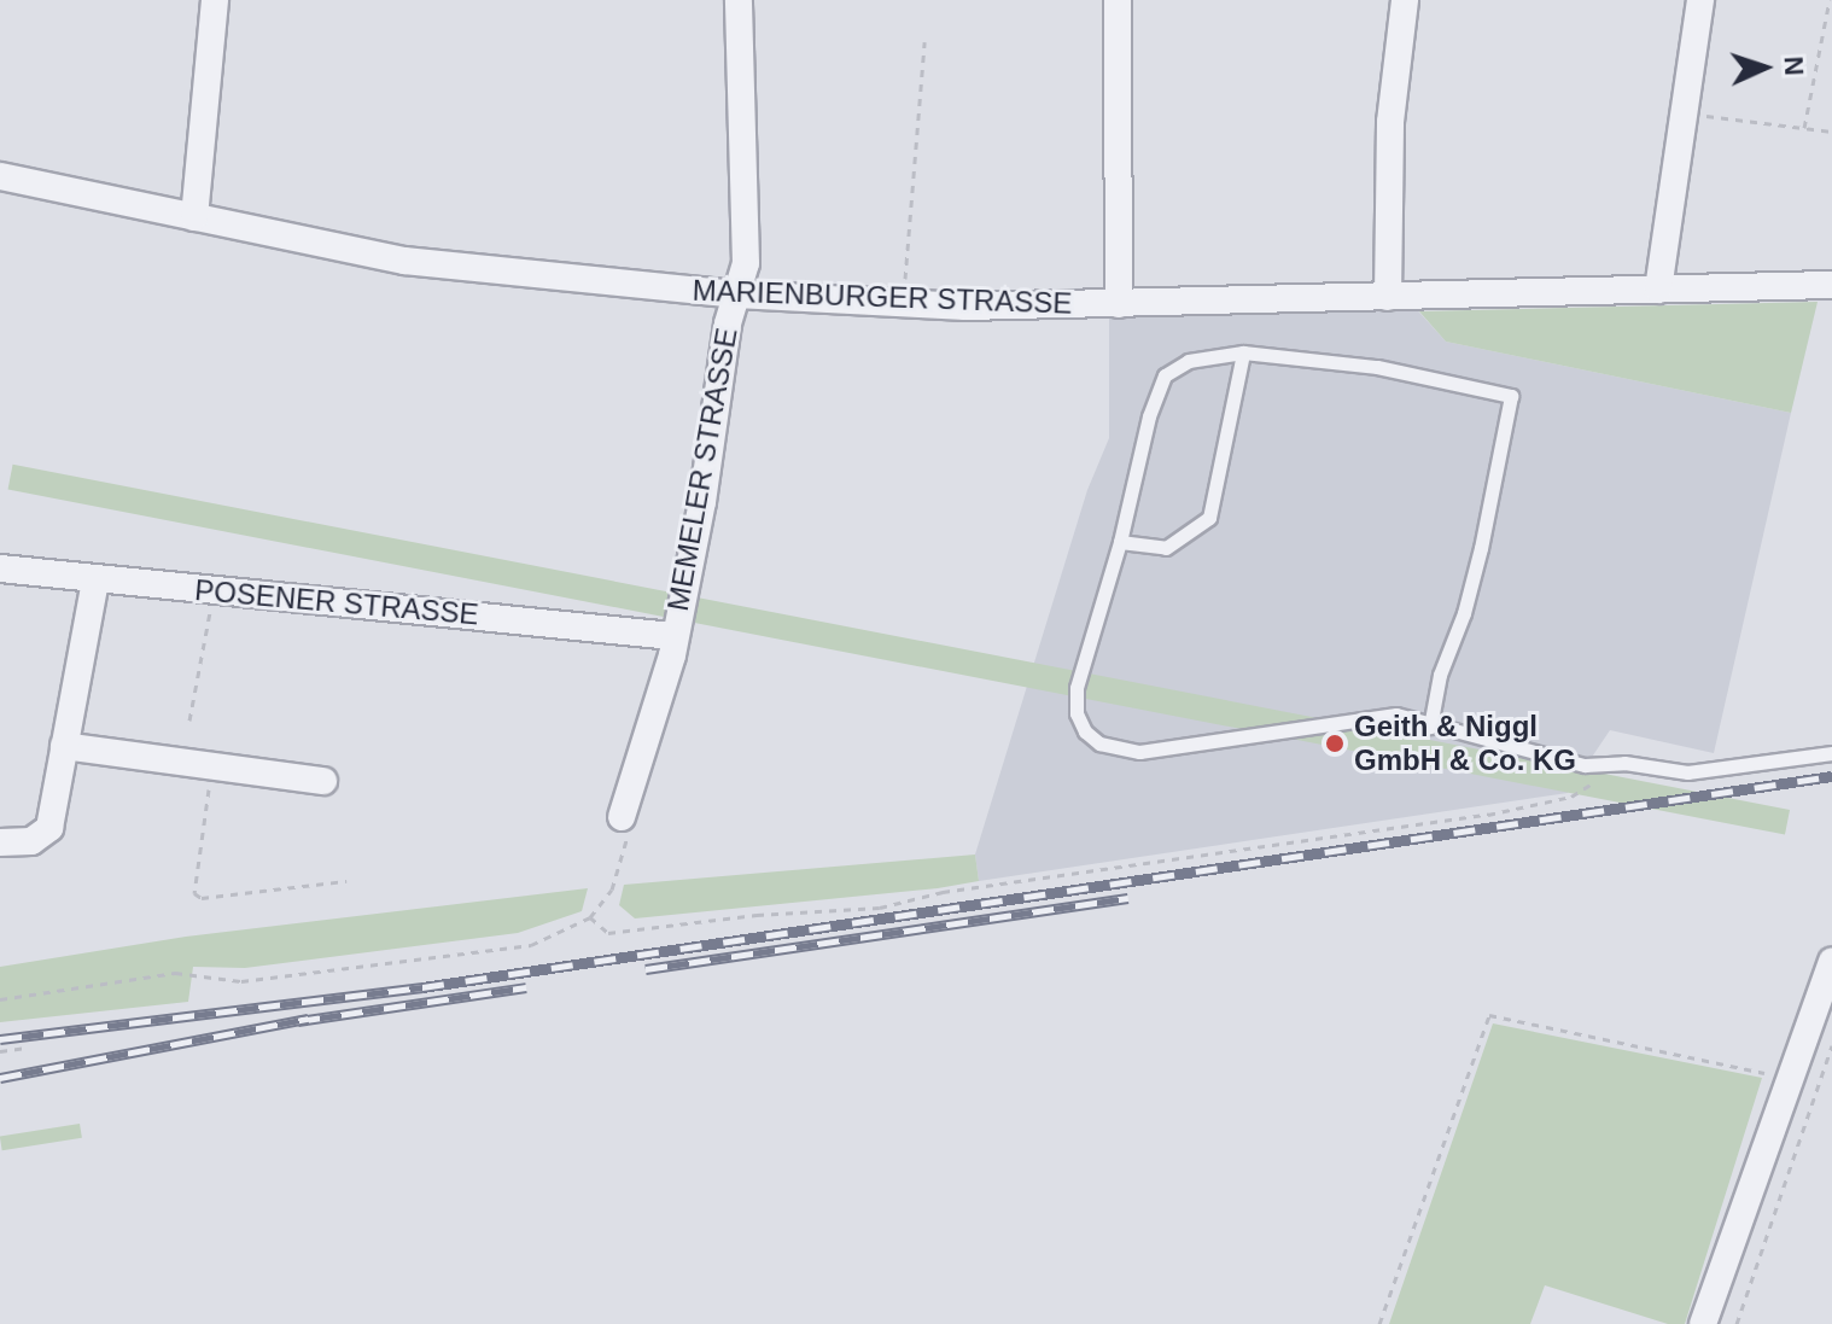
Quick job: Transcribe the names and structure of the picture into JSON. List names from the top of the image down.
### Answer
{
  "streets": {
    "street": ["MARIENBURGER STRASSE", "MEMELER STRASSE", "POSENER STRASSE"]
  },
  "crossings": [
    ["MARIENBURGER STRASSE", "MEMELER STRASSE"],
    ["MEMELER STRASSE", "POSENER STRASSE"]
  ],
  "places": ["Geith & Niggl GmbH & Co. KG"],
  "north": "right"
}
